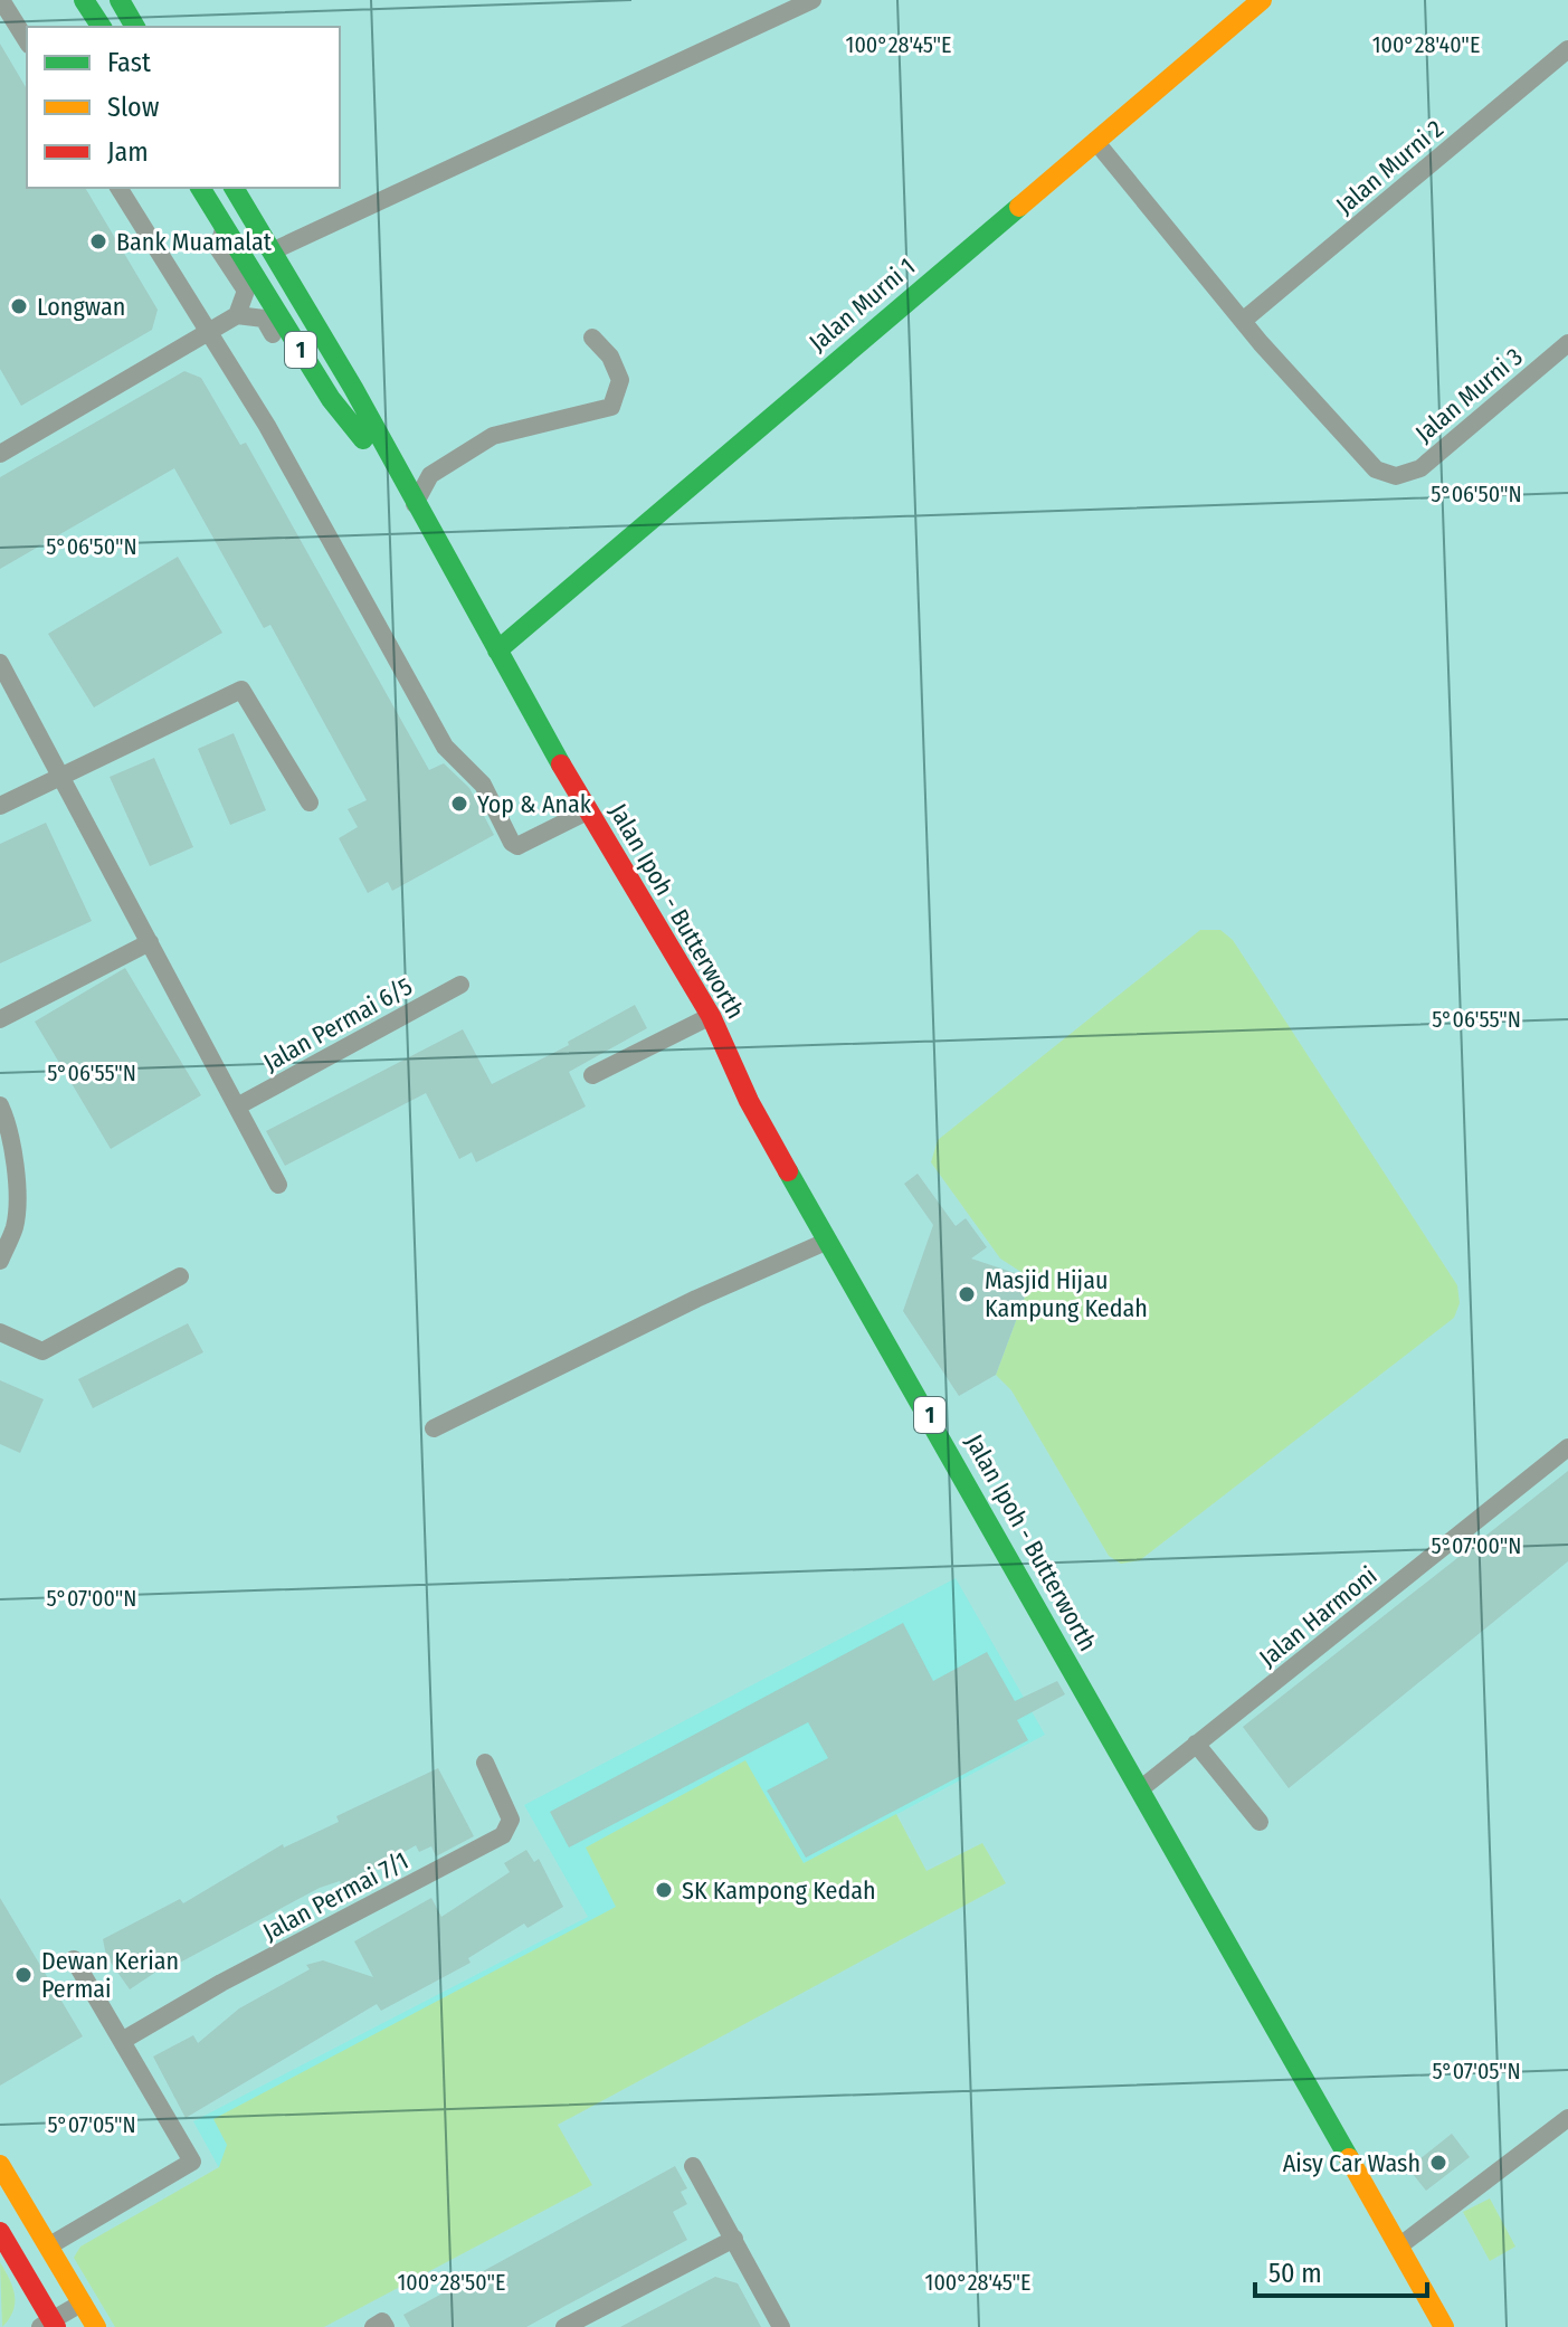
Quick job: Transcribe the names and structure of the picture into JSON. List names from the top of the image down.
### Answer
{
  "streets": {
    "main road": ["Jalan Murni 1", "1", "Jalan Ipoh - Butterworth"],
    "street": [
      "Jalan Murni 2",
      "Jalan Murni 3",
      "Jalan Permai 6/5",
      "Jalan Harmoni",
      "Jalan Permai 7/1"
    ]
  },
  "crossings": [
    ["Jalan Murni 2", "Jalan Murni 3"],
    ["Jalan Murni 1", "Jalan Ipoh - Butterworth"],
    ["Jalan Ipoh - Butterworth", "Jalan Harmoni"]
  ],
  "places": [
    "Bank Muamalat",
    "Longwan",
    "Yop & Anak",
    "Masjid Hijau Kampung Kedah",
    "SK Kampong Kedah",
    "Dewan Kerian Permai",
    "Aisy Car Wash"
  ],
  "legend": ["Fast", "Slow", "Jam"],
  "scale_bar": "50 m",
  "coordinates": [
    "100°28'45\"E",
    "100°28'40\"E",
    "5°06'50\"N",
    "5°06'55\"N",
    "5°07'00\"N",
    "5°07'05\"N",
    "100°28'50\"E"
  ]
}
